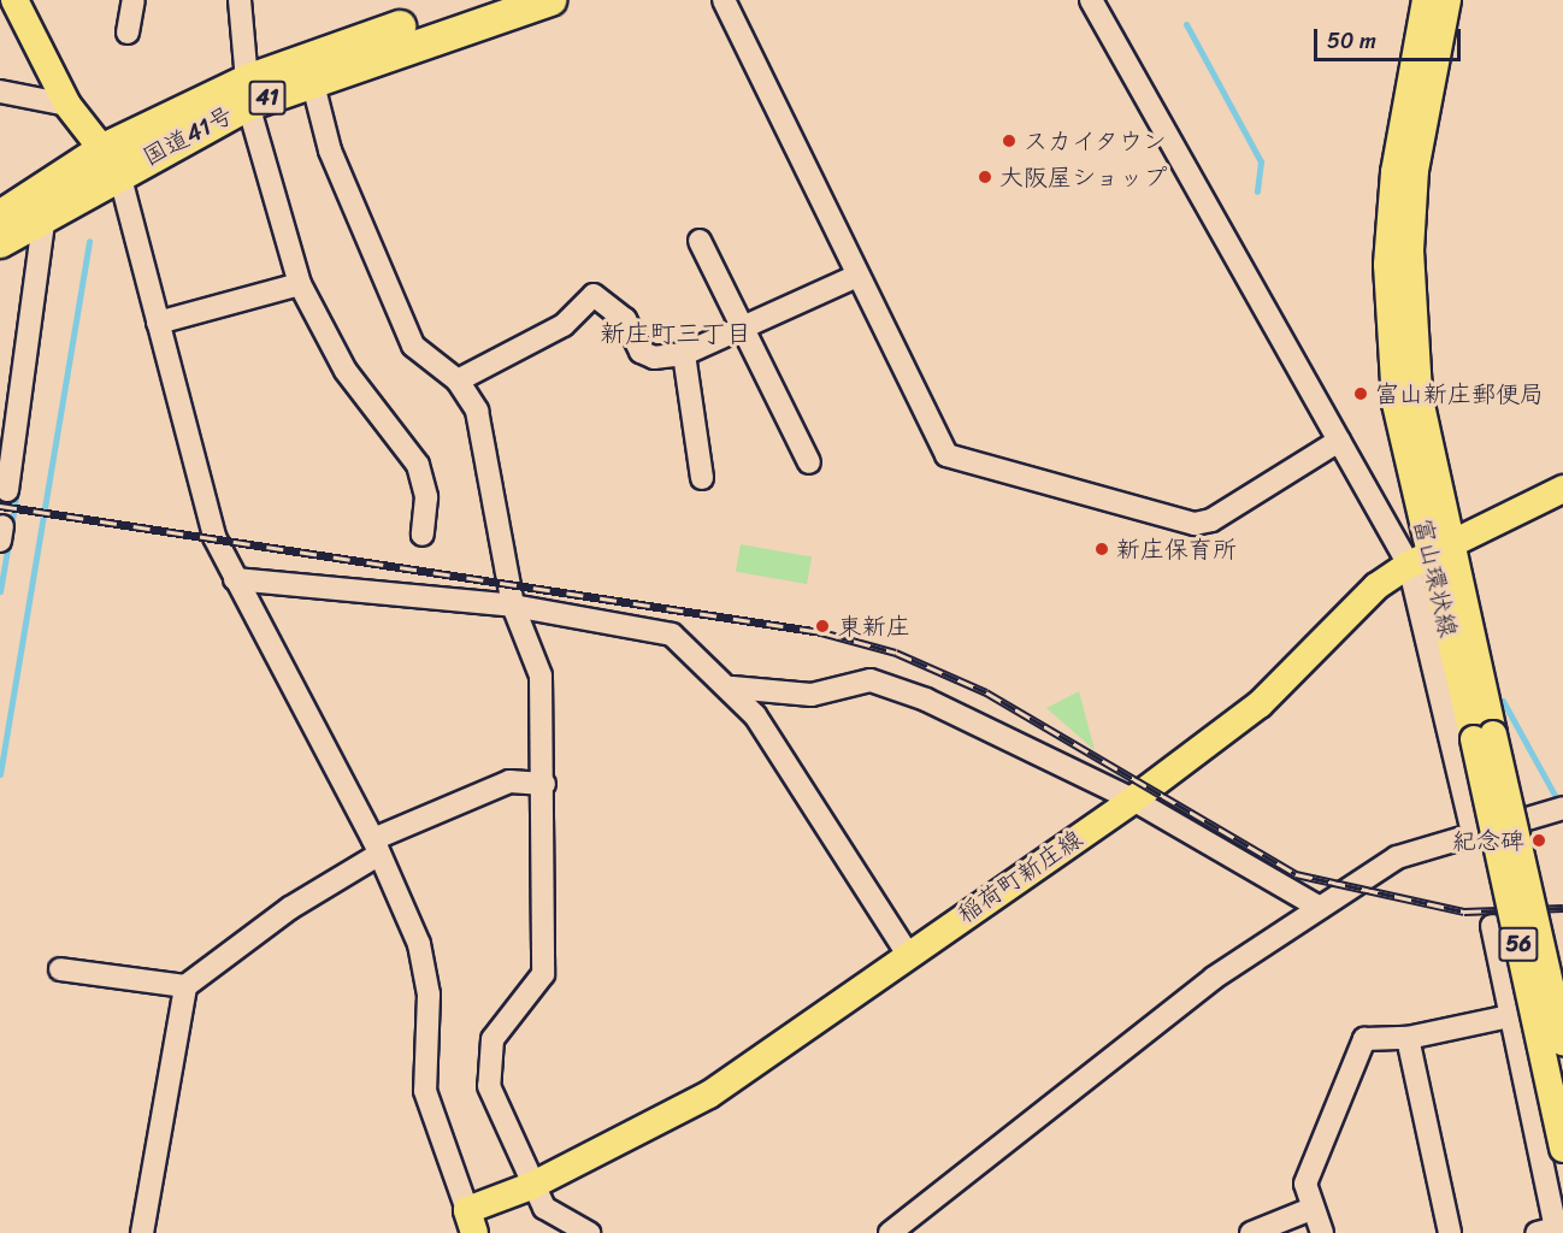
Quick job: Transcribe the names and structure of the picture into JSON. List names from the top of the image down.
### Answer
{
  "streets": {
    "highway": ["41", "国道41号"],
    "main road": ["富山環状線", "稲荷町新庄線", "56"]
  },
  "crossings": [
    ["富山環状線", "稲荷町新庄線"]
  ],
  "districts": ["新庄町三丁目"],
  "places": [
    "スカイタウン",
    "大阪屋ショップ",
    "富山新庄郵便局",
    "新庄保育所",
    "東新庄",
    "紀念碑"
  ],
  "scale_bar": "50 m"
}
